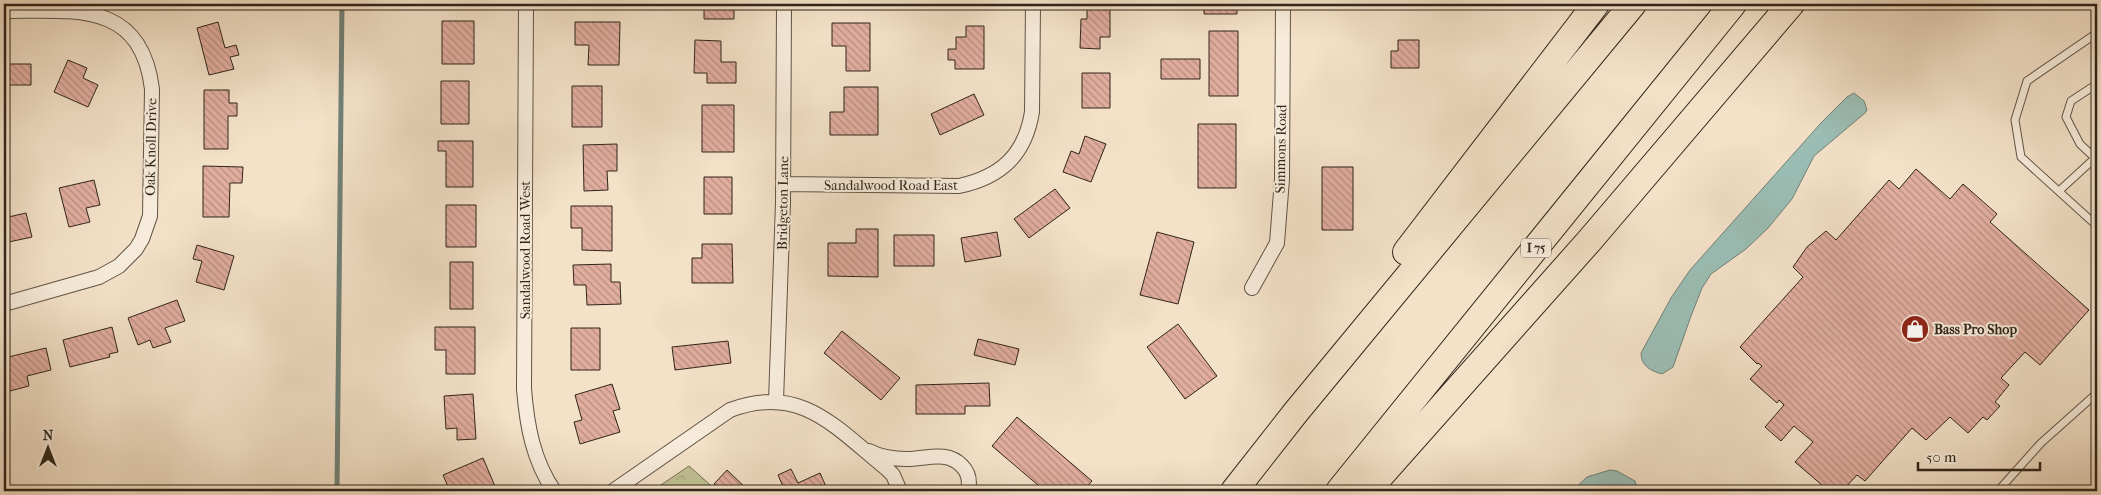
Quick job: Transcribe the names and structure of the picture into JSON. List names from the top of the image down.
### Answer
{
  "streets": {
    "highway": ["I 75"],
    "street": [
      "Oak Knoll Drive",
      "Simmons Road",
      "Sandalwood Road East",
      "Bridgeton Lane",
      "Sandalwood Road West"
    ]
  },
  "crossings": [
    ["Sandalwood Road East", "Bridgeton Lane"]
  ],
  "places": {
    "shop": ["Bass Pro Shop"]
  },
  "scale_bar": "50 m",
  "north": "top"
}
